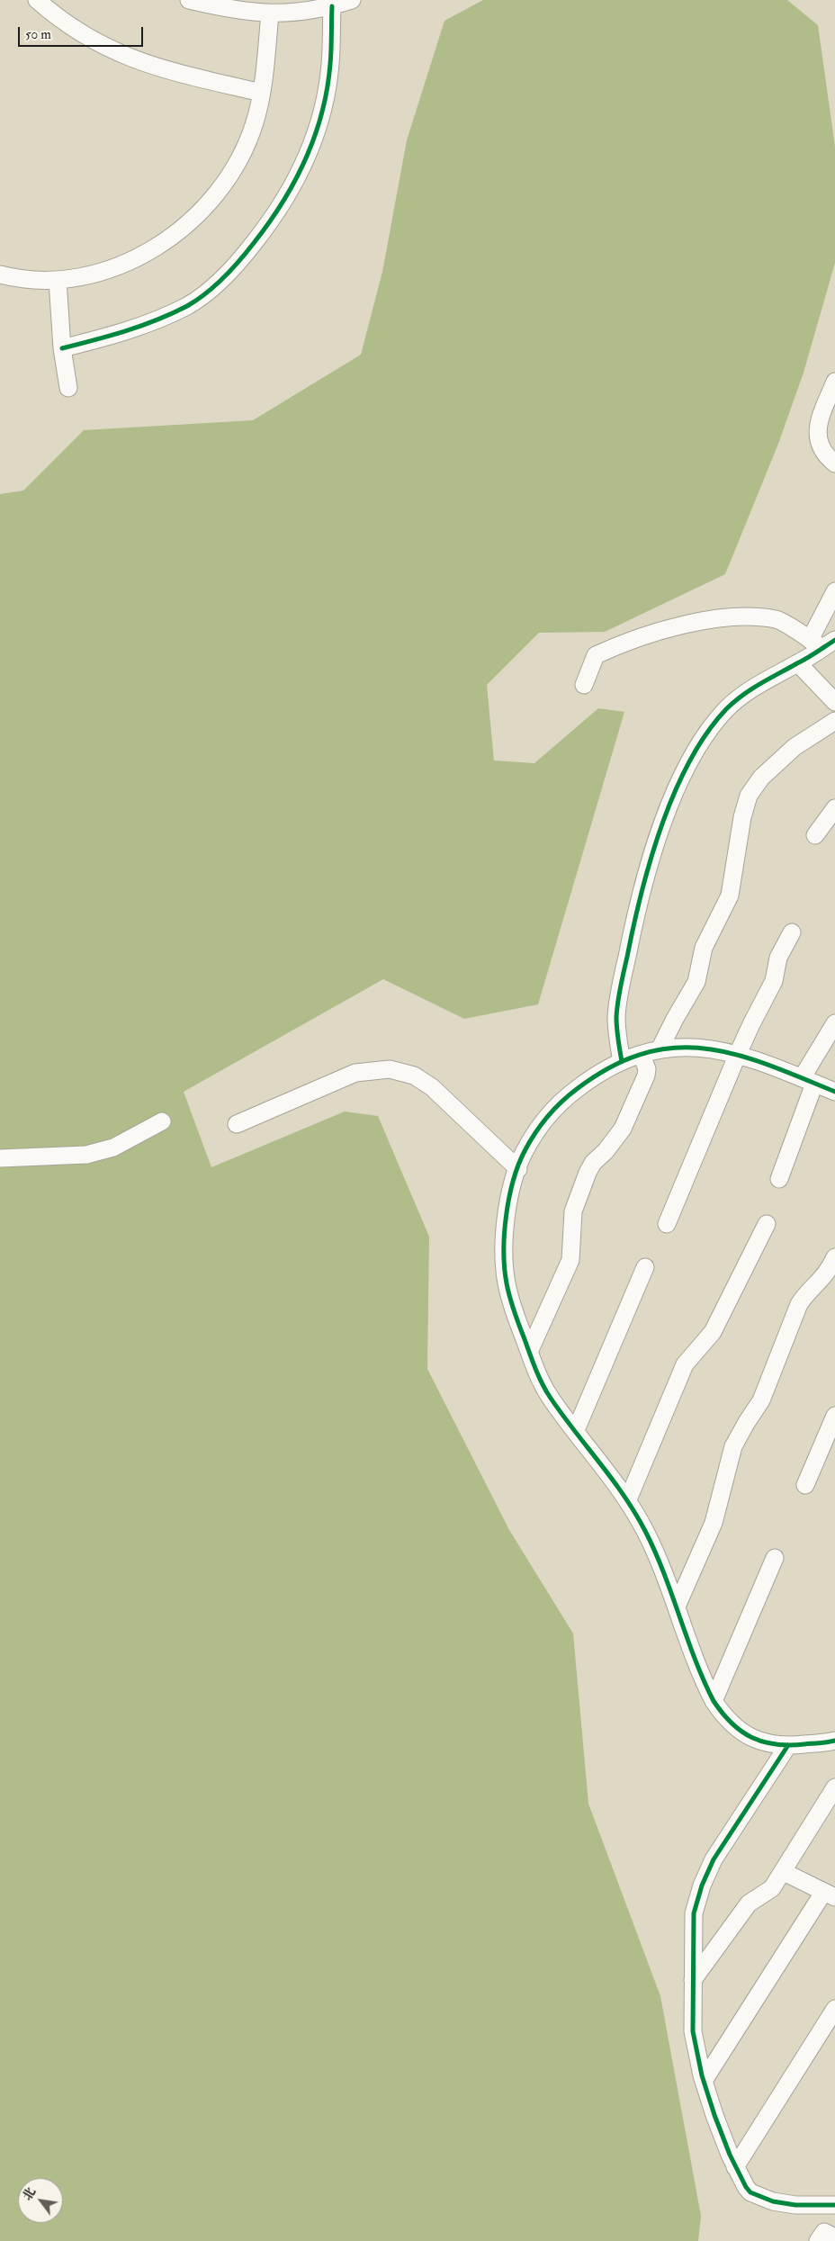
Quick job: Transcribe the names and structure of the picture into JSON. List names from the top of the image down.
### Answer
{
  "scale_bar": "50 m",
  "north": "top left"
}
